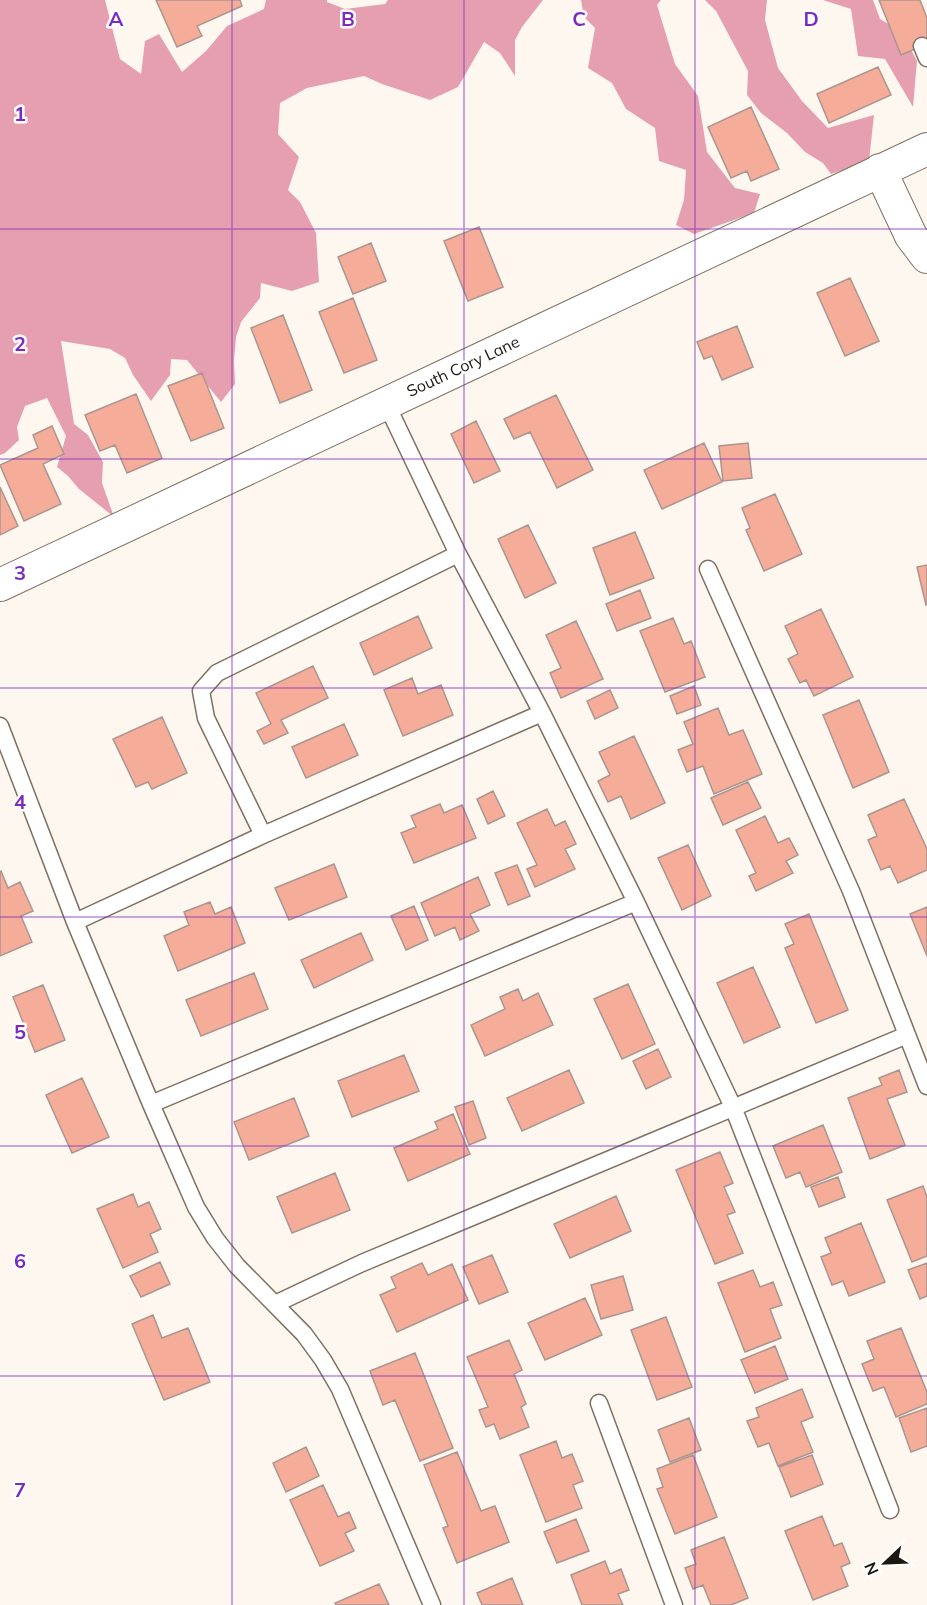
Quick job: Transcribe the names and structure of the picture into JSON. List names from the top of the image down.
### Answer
{
  "streets": {
    "street": ["South Cory Lane"]
  },
  "north": "bottom left",
  "grid": {
    "columns": [
      "A",
      "B",
      "C",
      "D"
    ],
    "rows": [
      "1",
      "2",
      "3",
      "4",
      "5",
      "6",
      "7"
    ]
  }
}
